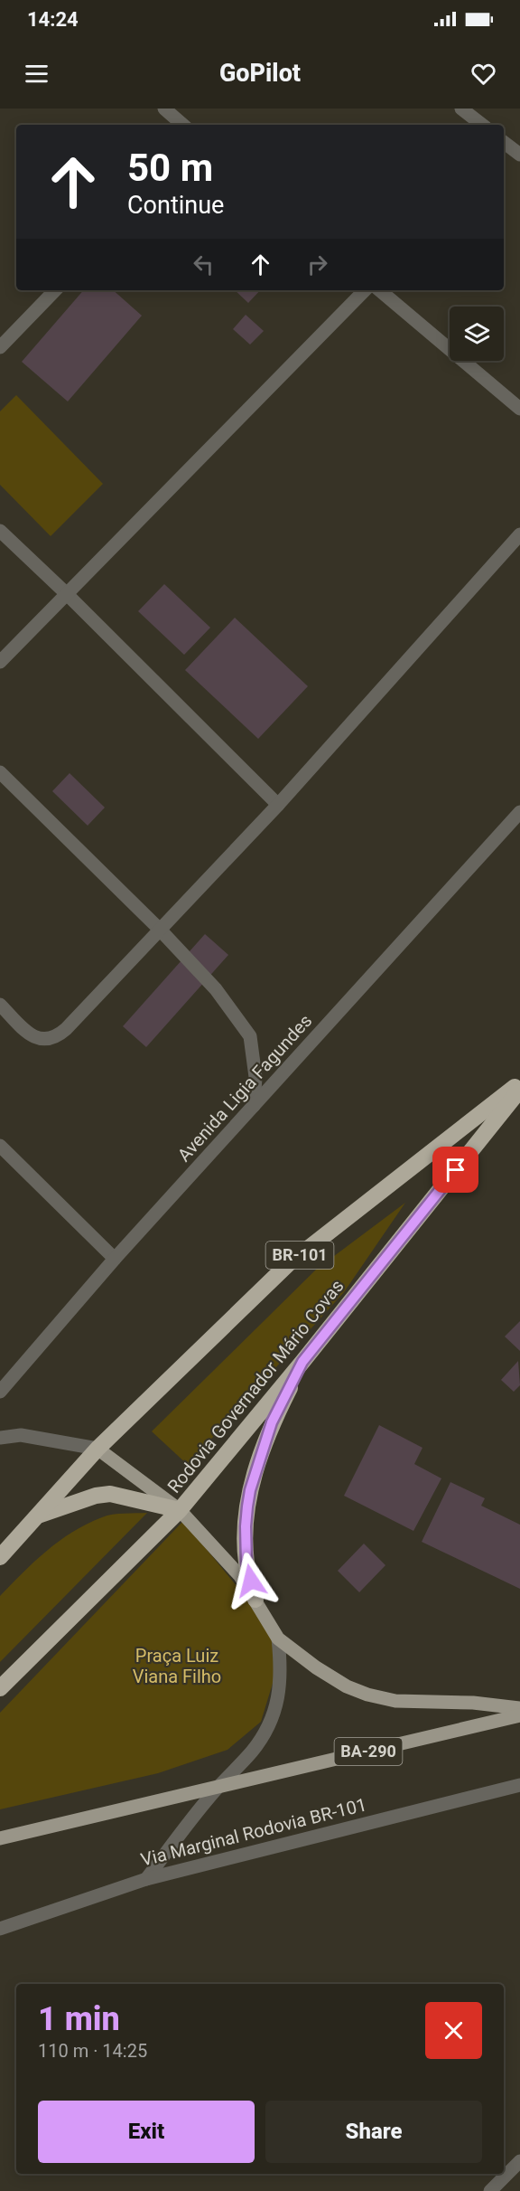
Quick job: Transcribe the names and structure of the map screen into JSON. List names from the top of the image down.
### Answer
{
  "streets": {
    "highway": ["BR-101", "Rodovia Governador Mário Covas"],
    "main road": ["BA-290"],
    "street": ["Avenida Ligia Fagundes", "Via Marginal Rodovia BR-101"]
  },
  "parks": ["Praça Luiz Viana Filho"],
  "page": {
    "status": "14:24",
    "header": "GoPilot",
    "turn": ["50 m", "Continue"],
    "heading": ["1 min", "110 m · 14:25"],
    "buttons": ["Exit", "Share"]
  }
}
